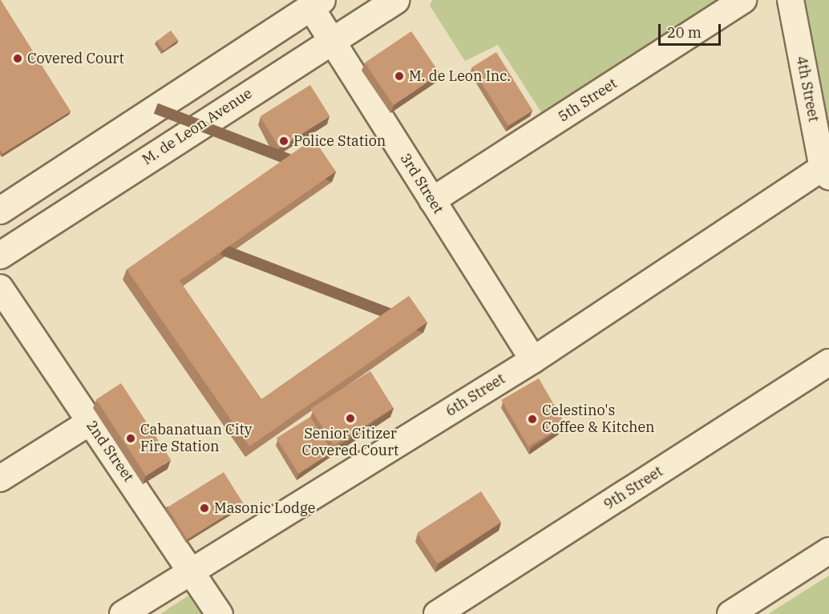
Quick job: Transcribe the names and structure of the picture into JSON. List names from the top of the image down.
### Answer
{
  "streets": {
    "main road": ["M. de Leon Avenue"],
    "street": [
      "4th Street",
      "5th Street",
      "3rd Street",
      "6th Street",
      "2nd Street",
      "9th Street"
    ]
  },
  "crossings": [
    ["4th Street", "6th Street"],
    ["5th Street", "3rd Street"],
    ["M. de Leon Avenue", "3rd Street"],
    ["3rd Street", "6th Street"],
    ["6th Street", "2nd Street"]
  ],
  "places": [
    "Covered Court",
    "M. de Leon Inc.",
    "Police Station",
    "Senior Citizer Covered Court",
    "Celestino's Coffee & Kitchen",
    "Cabanatuan City Fire Station",
    "Masonic Lodge"
  ],
  "scale_bar": "20 m"
}
